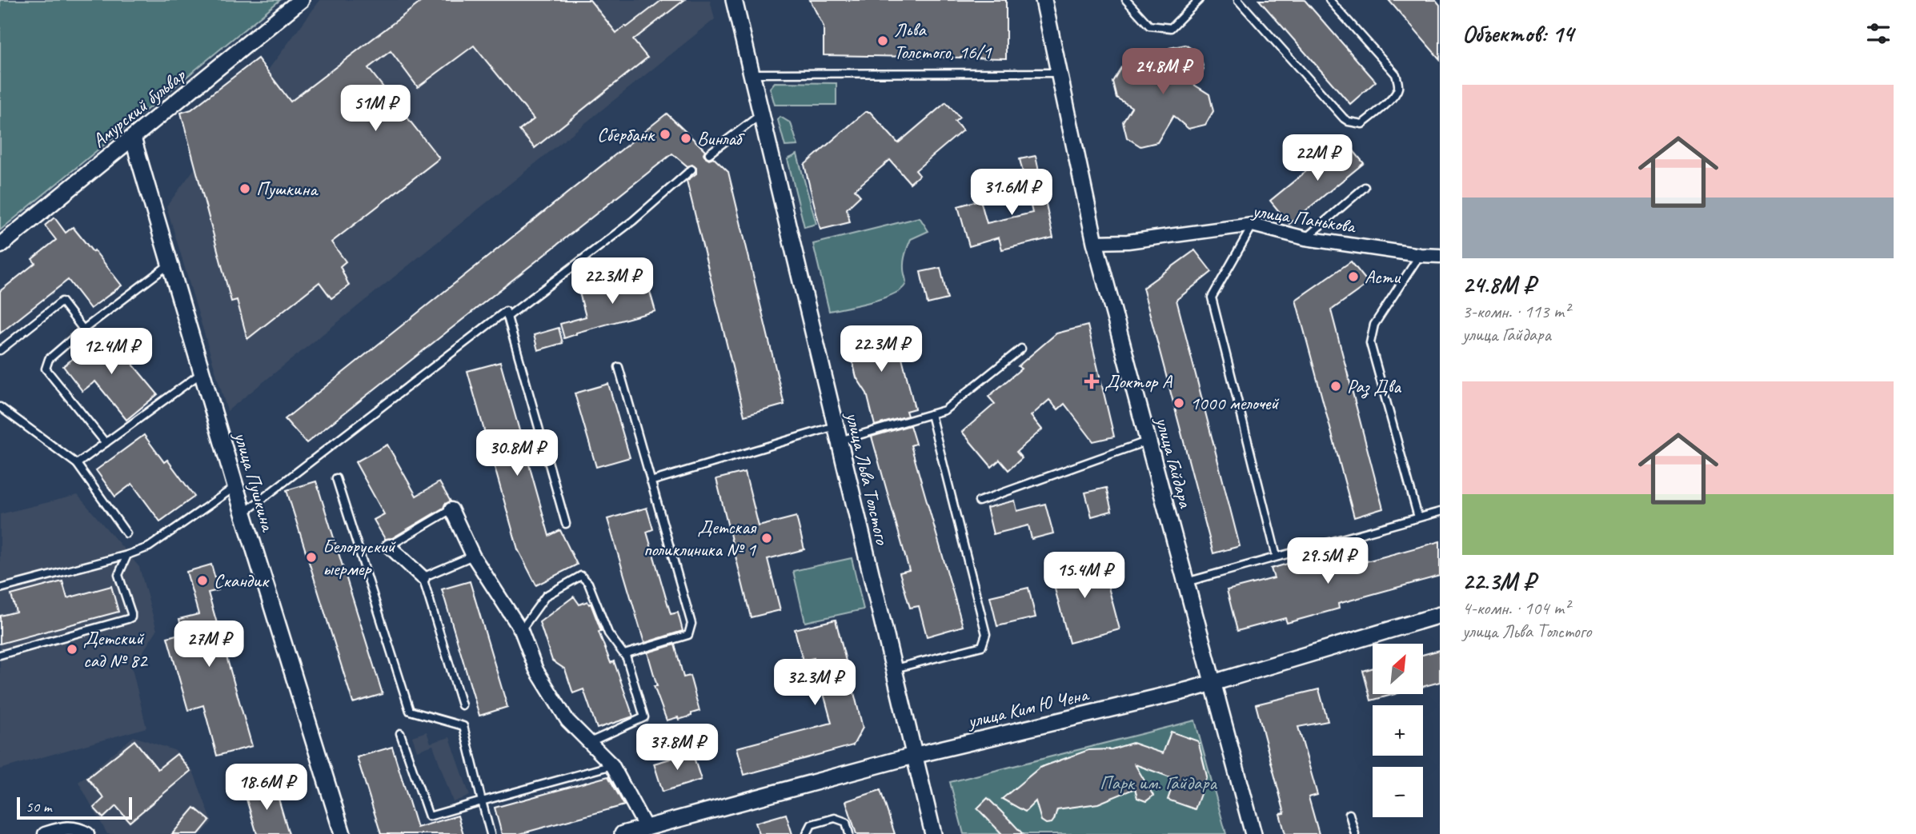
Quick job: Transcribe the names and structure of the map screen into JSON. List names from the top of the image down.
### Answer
{
  "streets": {
    "street": [
      "Амурский бульвар",
      "улица Панькова",
      "улица Гайдара",
      "улица Льва Толстого",
      "улица Пушкина",
      "улица Ким Ю Чена"
    ]
  },
  "crossings": [
    ["Амурский бульвар", "улица Пушкина"],
    ["улица Панькова", "улица Гайдара"],
    ["улица Гайдара", "улица Ким Ю Чена"],
    ["улица Льва Толстого", "улица Ким Ю Чена"]
  ],
  "parks": ["Парк им. Гайдара"],
  "places": {
    "other": [
      "Льва Толстого, 16/1",
      "Сбербанк",
      "Винлаб",
      "Пушкина",
      "Асти",
      "Раз Два",
      "1000 мелочей",
      "Детская поликлиника № 1",
      "Белоруский ыермер",
      "Скандик",
      "Детский сад № 82"
    ],
    "health": ["Доктор А"]
  },
  "scale_bar": "50 m",
  "north": "top right",
  "page": {
    "heading": "Объектов: 14",
    "price": [
      "24.8M ₽",
      "51M ₽",
      "22M ₽",
      "31.6M ₽",
      "22.3M ₽",
      "22.3M ₽",
      "12.4M ₽",
      "30.8M ₽",
      "29.5M ₽",
      "15.4M ₽",
      "27M ₽",
      "32.3M ₽",
      "37.8M ₽",
      "18.6M ₽"
    ],
    "list": [
      {
        "name": "24.8M ₽",
        "note": "3-комн. · 113 m² · улица Гайдара"
      },
      {
        "name": "22.3M ₽",
        "note": "4-комн. · 104 m² · улица Льва Толстого"
      }
    ],
    "map_buttons": ["+", "−"],
    "scale": "50 m"
  }
}
